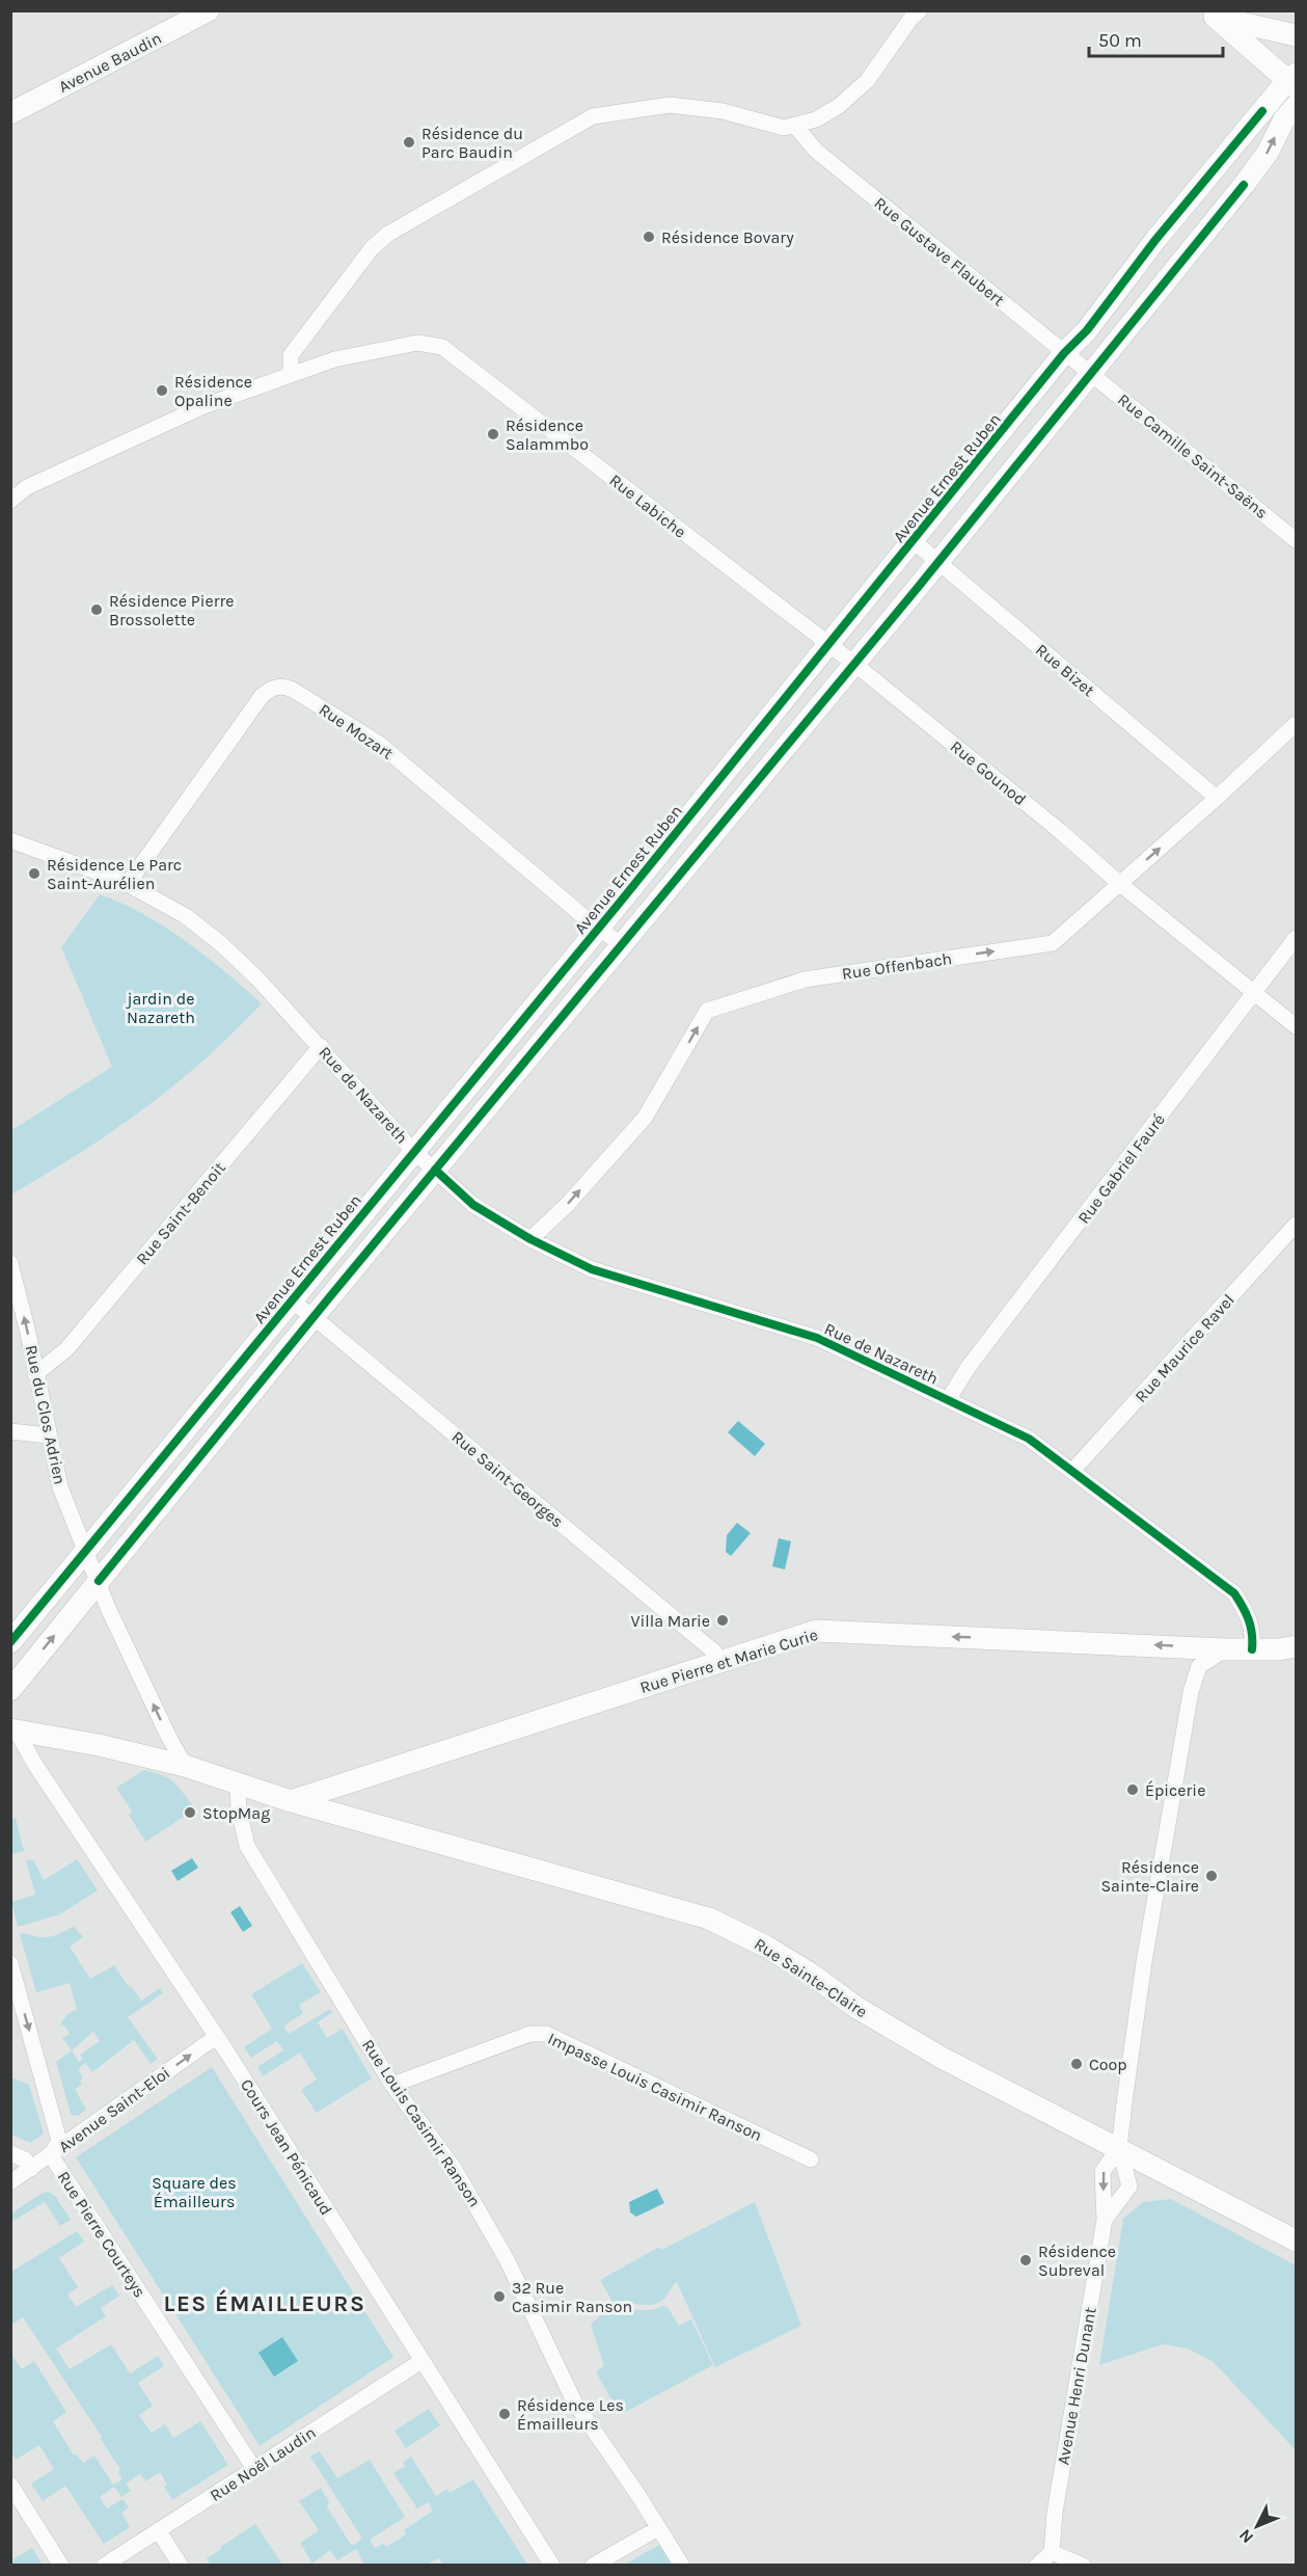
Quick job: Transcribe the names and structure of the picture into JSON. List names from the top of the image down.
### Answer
{
  "streets": {
    "street": [
      "Avenue Baudin",
      "Rue Gustave Flaubert",
      "Rue Camille Saint-Saëns",
      "Avenue Ernest Ruben",
      "Rue Labiche",
      "Rue Bizet",
      "Rue Mozart",
      "Rue Gounod",
      "Rue Offenbach",
      "Rue de Nazareth",
      "Rue Gabriel Fauré",
      "Rue Saint-Benoit",
      "Rue Maurice Ravel",
      "Rue du Clos Adrien",
      "Rue Saint-Georges",
      "Rue Pierre et Marie Curie",
      "Rue Sainte-Claire",
      "Impasse Louis Casimir Ranson",
      "Avenue Saint-Eloi",
      "Rue Louis Casimir Ranson",
      "Cours Jean Pénicaud",
      "Rue Pierre Courteys",
      "Avenue Henri Dunant",
      "Rue Noël Laudin"
    ]
  },
  "crossings": [
    ["Rue Gustave Flaubert", "Rue Camille Saint-Saëns"],
    ["Rue Gustave Flaubert", "Avenue Ernest Ruben"],
    ["Avenue Ernest Ruben", "Rue Labiche"],
    ["Avenue Ernest Ruben", "Rue Bizet"],
    ["Avenue Ernest Ruben", "Rue Mozart"],
    ["Avenue Ernest Ruben", "Rue de Nazareth"],
    ["Avenue Ernest Ruben", "Rue du Clos Adrien"],
    ["Avenue Ernest Ruben", "Rue Saint-Georges"],
    ["Rue Labiche", "Rue Gounod"],
    ["Rue Bizet", "Rue Offenbach"],
    ["Rue Mozart", "Rue de Nazareth"],
    ["Rue Gounod", "Rue Offenbach"],
    ["Rue Offenbach", "Rue de Nazareth"],
    ["Rue de Nazareth", "Rue Gabriel Fauré"],
    ["Rue de Nazareth", "Rue Saint-Benoit"],
    ["Rue de Nazareth", "Rue Maurice Ravel"],
    ["Rue de Nazareth", "Rue Pierre et Marie Curie"],
    ["Rue Saint-Benoit", "Rue du Clos Adrien"],
    ["Rue du Clos Adrien", "Rue Sainte-Claire"],
    ["Rue Saint-Georges", "Rue Pierre et Marie Curie"],
    ["Rue Pierre et Marie Curie", "Rue Sainte-Claire"],
    ["Rue Sainte-Claire", "Rue Louis Casimir Ranson"],
    ["Rue Sainte-Claire", "Cours Jean Pénicaud"],
    ["Rue Sainte-Claire", "Avenue Henri Dunant"],
    ["Impasse Louis Casimir Ranson", "Rue Louis Casimir Ranson"],
    ["Avenue Saint-Eloi", "Cours Jean Pénicaud"],
    ["Avenue Saint-Eloi", "Rue Pierre Courteys"],
    ["Cours Jean Pénicaud", "Rue Noël Laudin"],
    ["Rue Pierre Courteys", "Rue Noël Laudin"]
  ],
  "one_way": ["Rue du Clos Adrien", "Rue Pierre et Marie Curie", "Avenue Saint-Eloi"],
  "districts": ["LES ÉMAILLEURS"],
  "parks": ["jardin de Nazareth", "Square des Émailleurs"],
  "places": [
    "Résidence du Parc Baudin",
    "Résidence Bovary",
    "Résidence Opaline",
    "Résidence Salammbo",
    "Résidence Pierre Brossolette",
    "Résidence Le Parc Saint-Aurélien",
    "Villa Marie",
    "Épicerie",
    "StopMag",
    "Résidence Sainte-Claire",
    "Coop",
    "Résidence Subreval",
    "32 Rue Casimir Ranson",
    "Résidence Les Émailleurs"
  ],
  "scale_bar": "50 m",
  "north": "bottom left"
}
